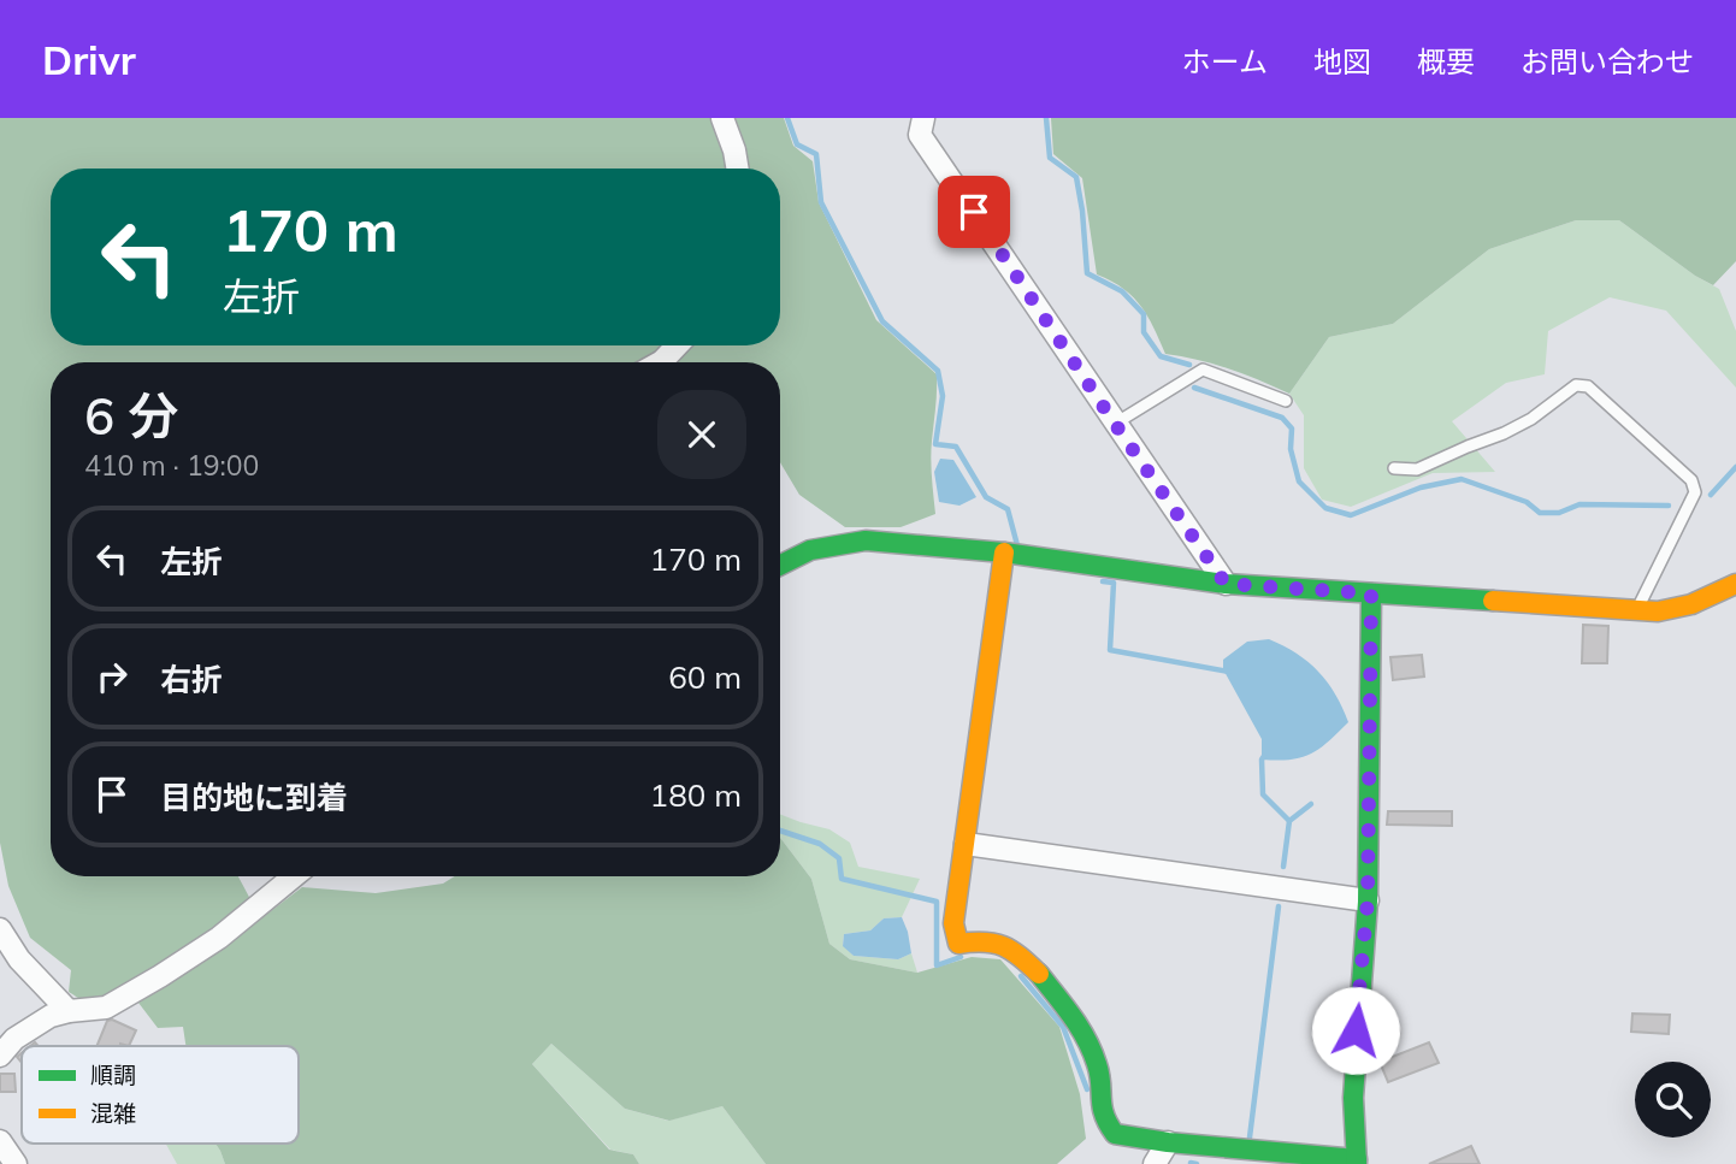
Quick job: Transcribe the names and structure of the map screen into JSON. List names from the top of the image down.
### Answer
{
  "legend": ["順調", "混雑"],
  "page": {
    "header": "Drivr",
    "nav": [
      "ホーム",
      "地図",
      "概要",
      "お問い合わせ"
    ],
    "turn": ["170 m", "左折"],
    "heading": ["6 分", "410 m · 19:00"],
    "list": [
      {
        "name": "左折",
        "value": "170 m"
      },
      {
        "name": "右折",
        "value": "60 m"
      },
      {
        "name": "目的地に到着",
        "value": "180 m"
      }
    ]
  }
}
